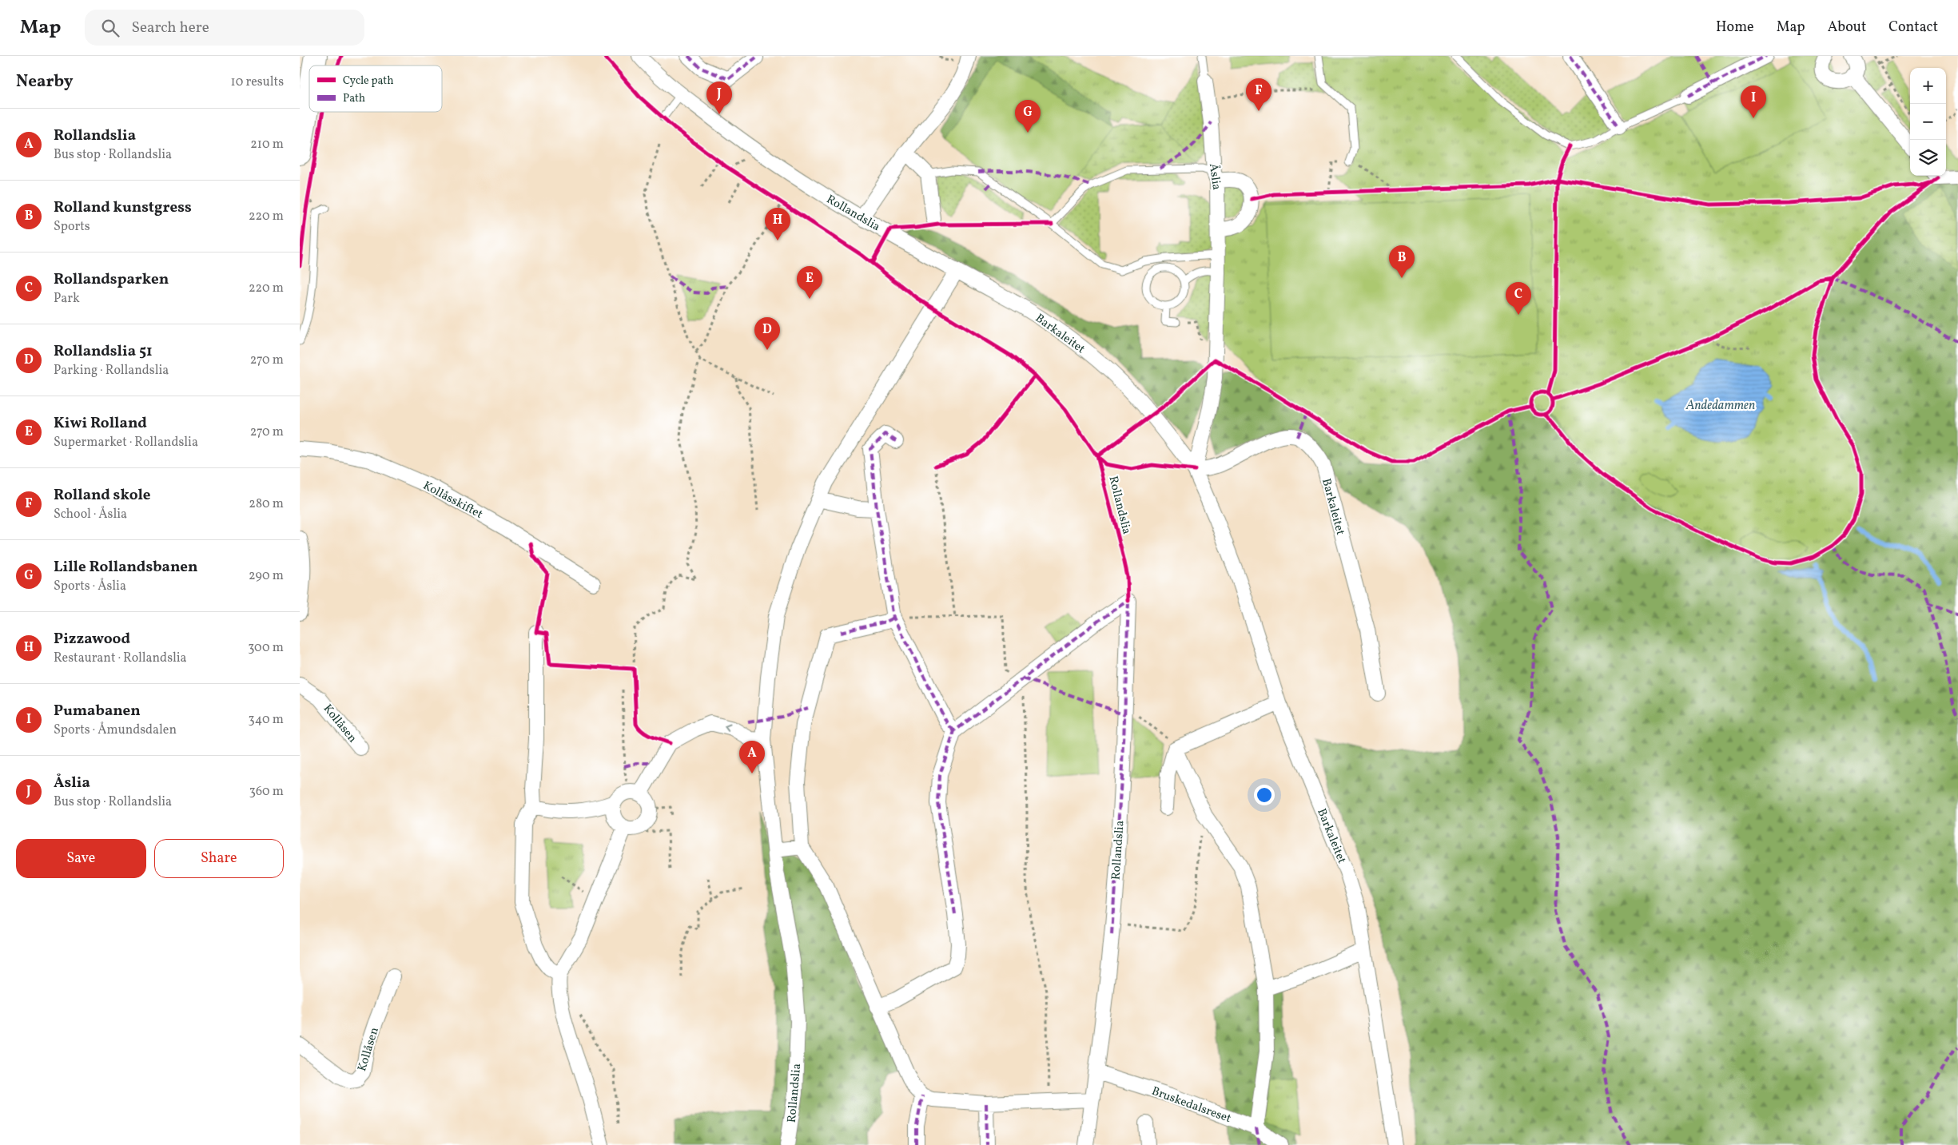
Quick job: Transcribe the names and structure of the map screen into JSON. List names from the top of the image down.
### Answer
{
  "streets": {
    "street": [
      "Åslia",
      "Rollandslia",
      "Barkaleitet",
      "Kollåsskiftet",
      "Kollåsen",
      "Bruskedalsreset"
    ]
  },
  "crossings": [
    ["Åslia", "Barkaleitet"],
    ["Rollandslia", "Barkaleitet"],
    ["Rollandslia", "Bruskedalsreset"]
  ],
  "water": ["Andedammen"],
  "legend": ["Cycle path", "Path"],
  "page": {
    "header": "Map",
    "search": "Search here",
    "nav": [
      "Home",
      "Map",
      "About",
      "Contact"
    ],
    "heading": ["Nearby", "10 results"],
    "map_buttons": ["+", "−"],
    "pins": [
      "F",
      "J",
      "I",
      "G",
      "H",
      "B",
      "E",
      "C",
      "D",
      "A"
    ],
    "list": [
      {
        "mark": "A",
        "name": "Rollandslia",
        "note": "Bus stop · Rollandslia",
        "value": "210 m"
      },
      {
        "mark": "B",
        "name": "Rolland kunstgress",
        "note": "Sports",
        "value": "220 m"
      },
      {
        "mark": "C",
        "name": "Rollandsparken",
        "note": "Park",
        "value": "220 m"
      },
      {
        "mark": "D",
        "name": "Rollandslia 51",
        "note": "Parking · Rollandslia",
        "value": "270 m"
      },
      {
        "mark": "E",
        "name": "Kiwi Rolland",
        "note": "Supermarket · Rollandslia",
        "value": "270 m"
      },
      {
        "mark": "F",
        "name": "Rolland skole",
        "note": "School · Åslia",
        "value": "280 m"
      },
      {
        "mark": "G",
        "name": "Lille Rollandsbanen",
        "note": "Sports · Åslia",
        "value": "290 m"
      },
      {
        "mark": "H",
        "name": "Pizzawood",
        "note": "Restaurant · Rollandslia",
        "value": "300 m"
      },
      {
        "mark": "I",
        "name": "Pumabanen",
        "note": "Sports · Åmundsdalen",
        "value": "340 m"
      },
      {
        "mark": "J",
        "name": "Åslia",
        "note": "Bus stop · Rollandslia",
        "value": "360 m"
      }
    ],
    "buttons": ["Save", "Share"]
  }
}
